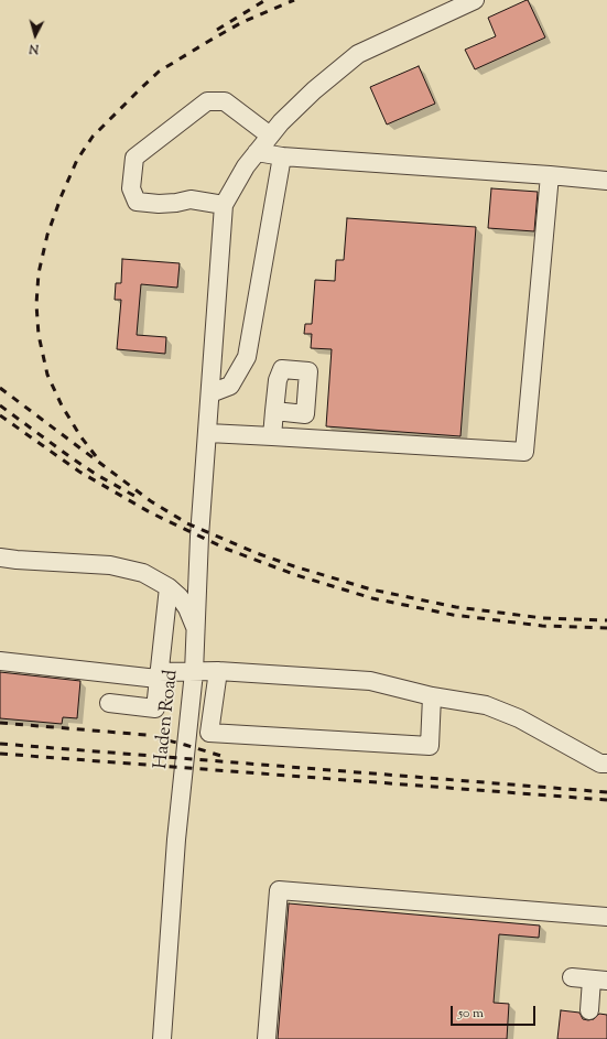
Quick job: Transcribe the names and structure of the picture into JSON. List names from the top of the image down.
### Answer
{
  "streets": {
    "street": ["Haden Road"]
  },
  "scale_bar": "50 m",
  "north": "bottom"
}
